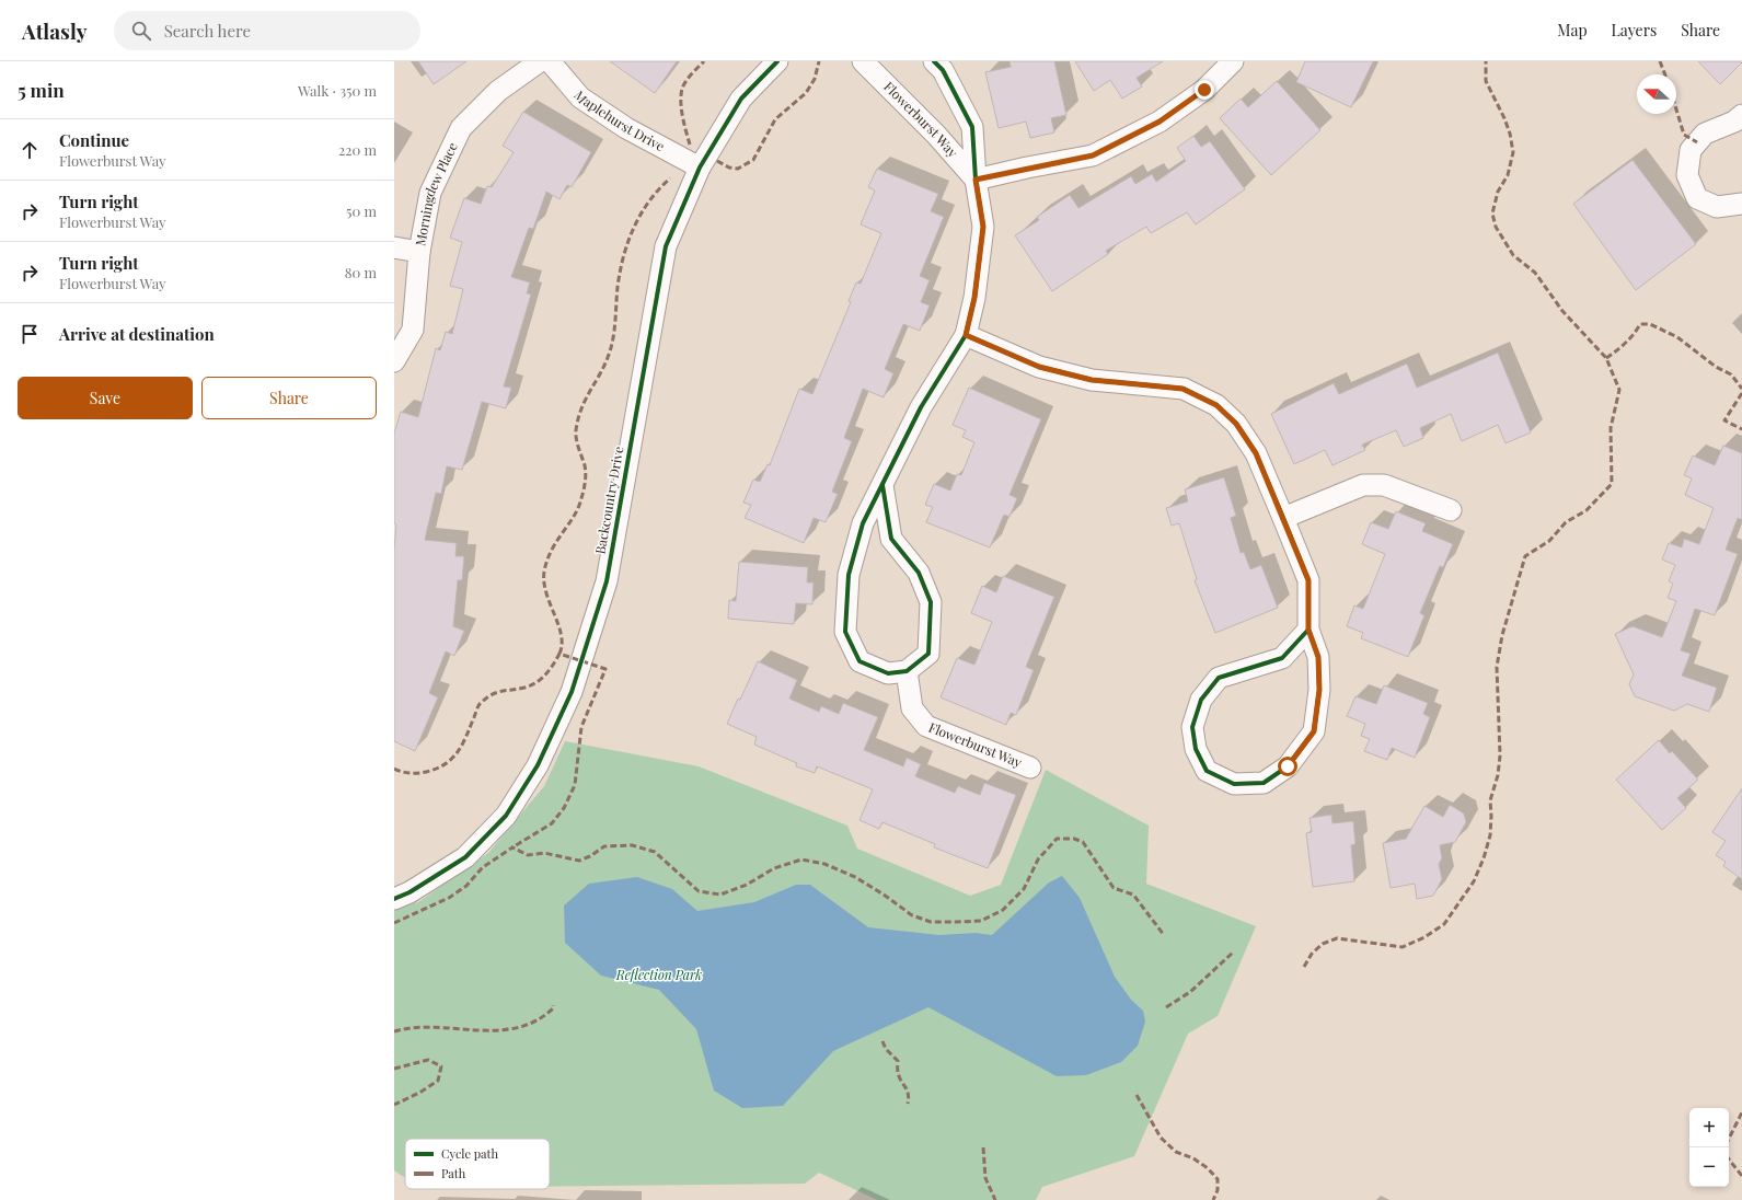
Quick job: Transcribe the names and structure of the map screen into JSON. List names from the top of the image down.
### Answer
{
  "streets": {
    "street": [
      "Maplehurst Drive",
      "Flowerburst Way",
      "Morningdew Place",
      "Backcountry Drive"
    ]
  },
  "crossings": [
    ["Maplehurst Drive", "Backcountry Drive"]
  ],
  "parks": ["Reflection Park"],
  "legend": ["Cycle path", "Path"],
  "north": "left",
  "page": {
    "header": "Atlasly",
    "search": "Search here",
    "nav": ["Map", "Layers", "Share"],
    "heading": ["5 min", "Walk · 350 m"],
    "list": [
      ["Continue", "Flowerburst Way", "220 m"],
      ["Turn right", "Flowerburst Way", "50 m"],
      ["Turn right", "Flowerburst Way", "80 m"],
      "Arrive at destination"
    ],
    "buttons": ["Save", "Share"],
    "map_buttons": ["+", "−"]
  }
}
